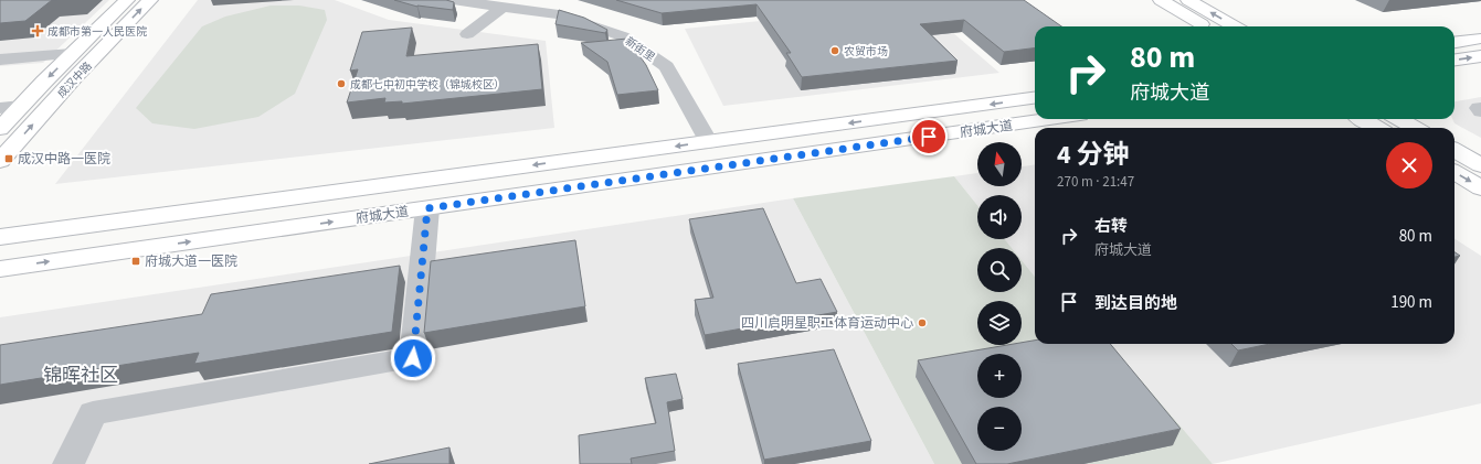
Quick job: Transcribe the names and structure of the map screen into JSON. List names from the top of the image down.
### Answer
{
  "streets": {
    "main road": ["成汉中路", "府城大道"],
    "street": ["新街里"]
  },
  "crossings": [
    ["新街里", "府城大道"]
  ],
  "districts": ["锦晖社区"],
  "places": {
    "health": ["成都市第一人民医院"],
    "other": ["农贸市场", "成都七中初中学校（锦城校区）", "四川启明星职工体育运动中心"],
    "transit": ["成汉中路一医院", "府城大道一医院"]
  },
  "north": "top",
  "page": {
    "turn": ["80 m", "府城大道"],
    "heading": ["4 分钟", "270 m · 21:47"],
    "map_buttons": ["+", "−"],
    "list": [
      {
        "name": "右转",
        "note": "府城大道",
        "value": "80 m"
      },
      {
        "name": "到达目的地",
        "value": "190 m"
      }
    ]
  }
}
